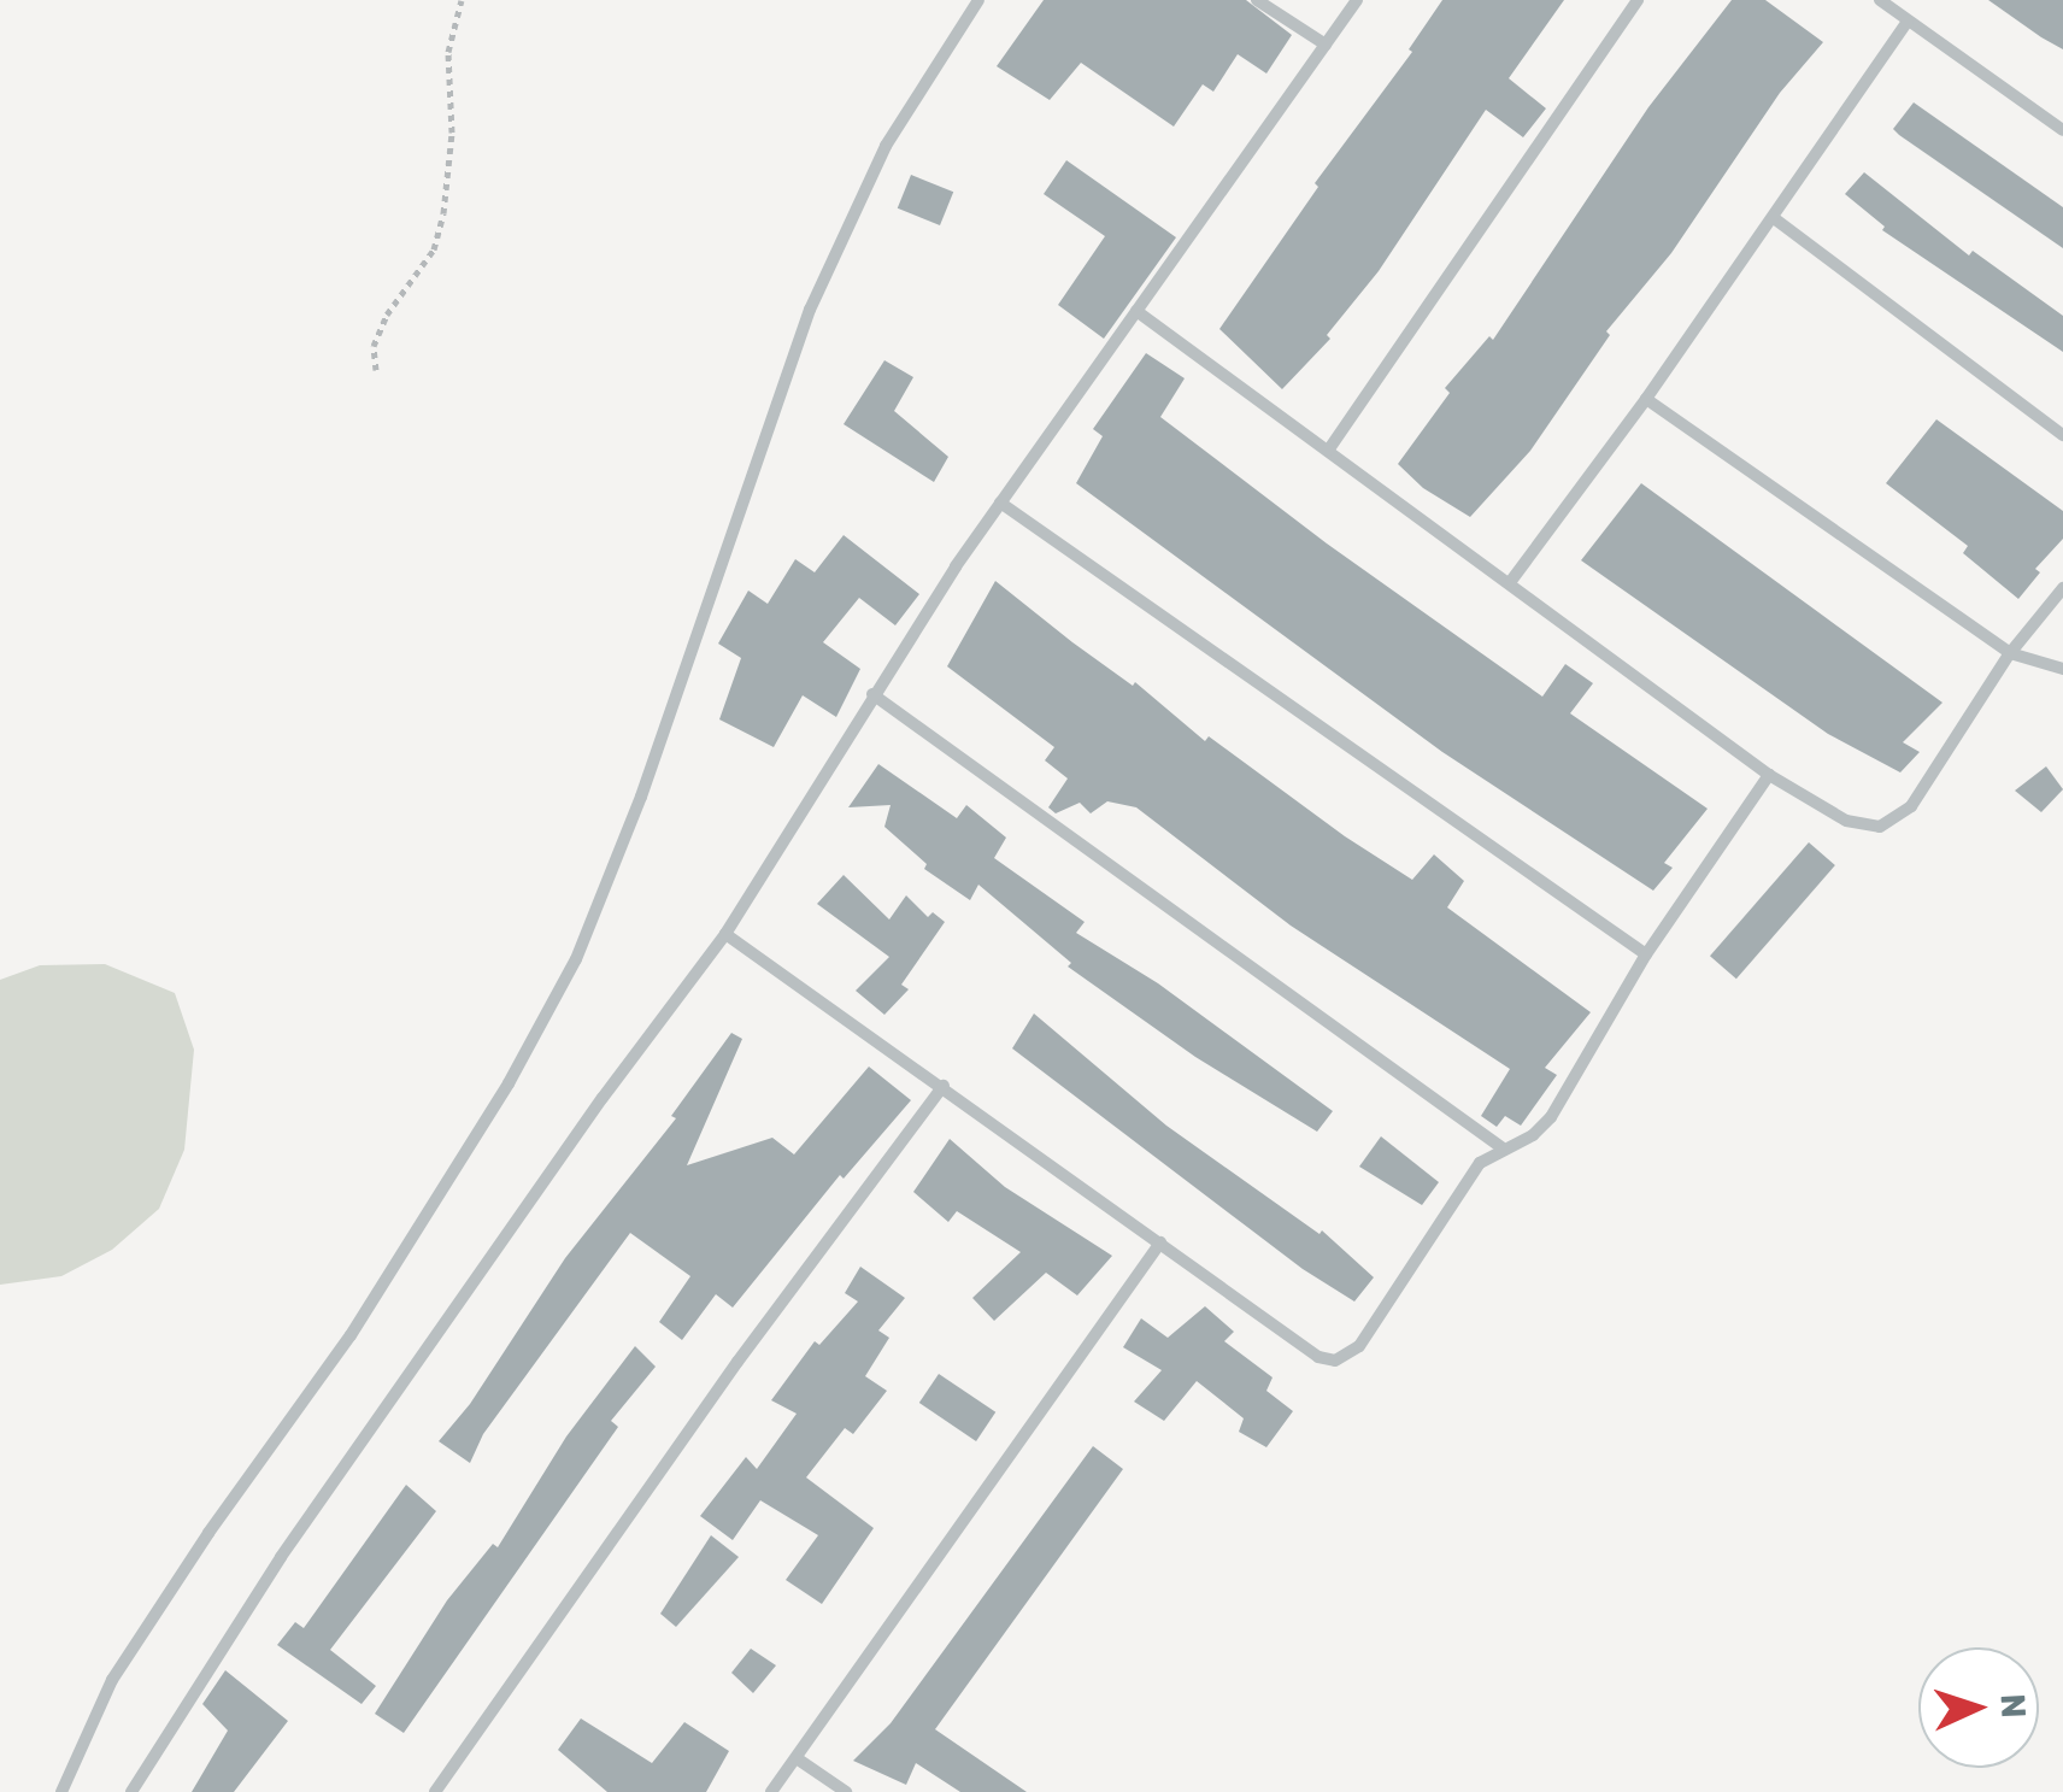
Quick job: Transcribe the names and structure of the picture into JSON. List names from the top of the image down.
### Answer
{
  "north": "right"
}
